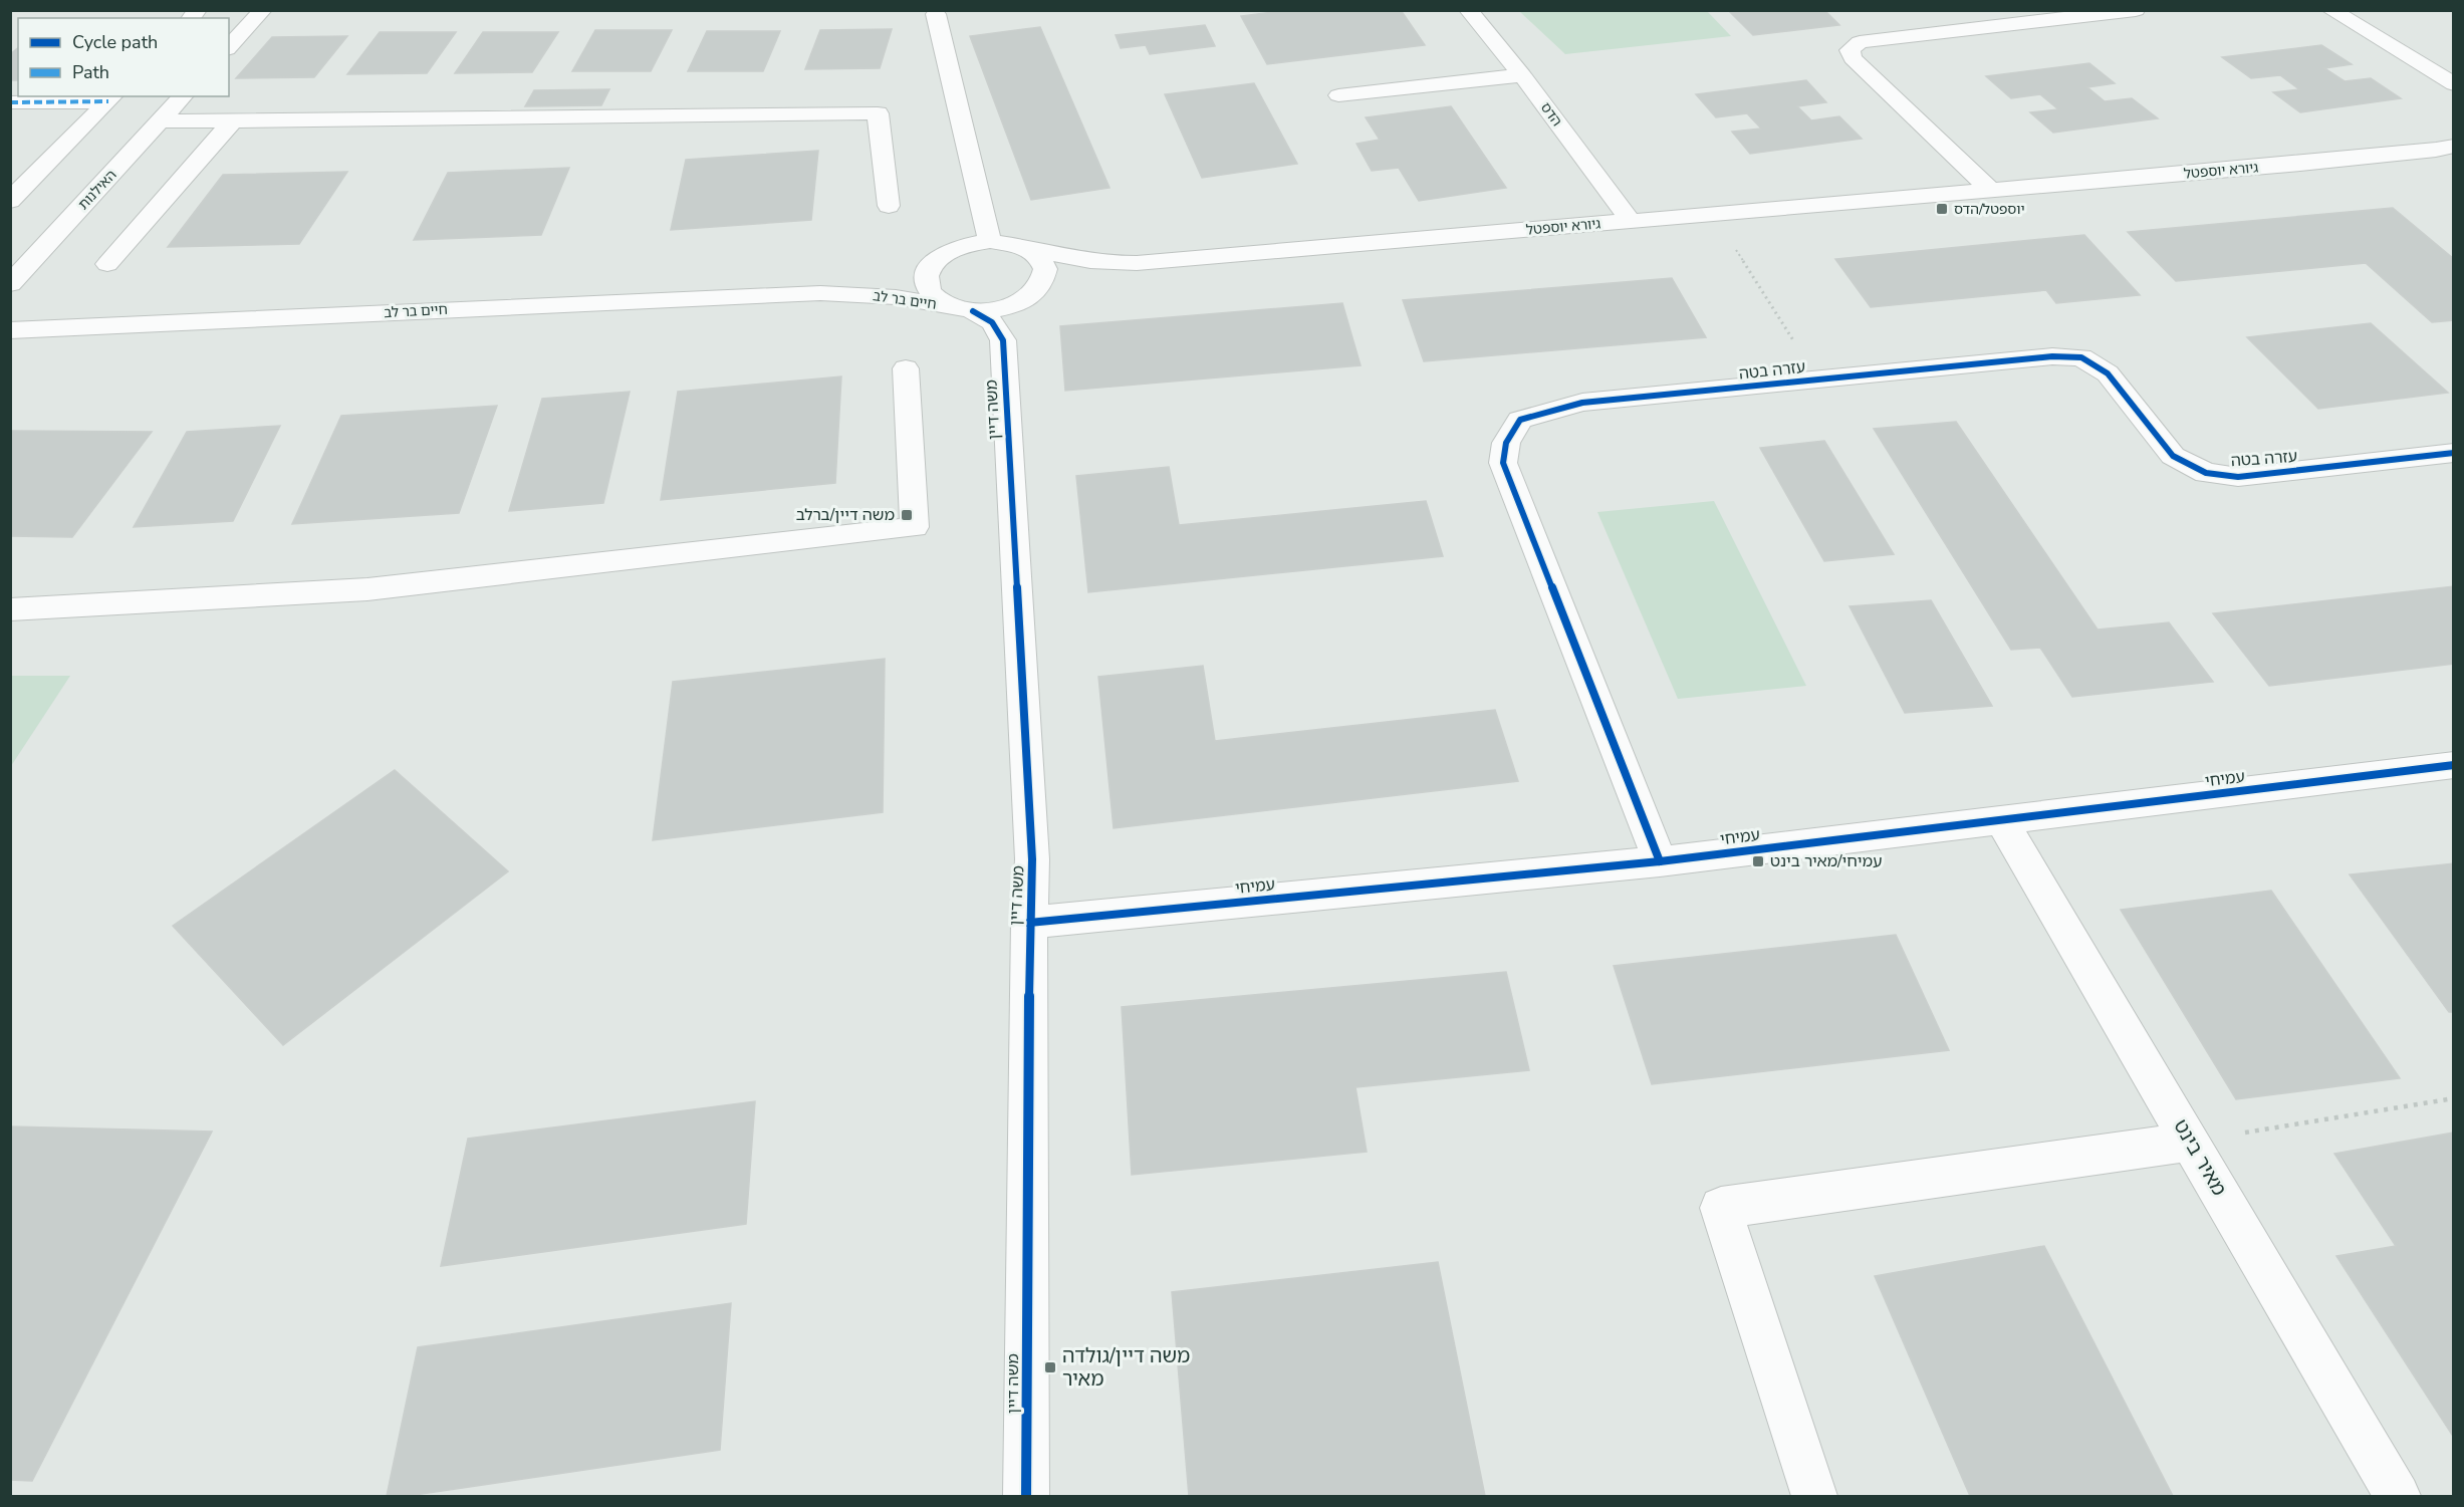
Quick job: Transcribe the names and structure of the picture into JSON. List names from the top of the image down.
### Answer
{
  "streets": {
    "street": [
      "הדס",
      "גיורא יוספטל",
      "האילנות",
      "חיים בר לב",
      "עזרה בטה",
      "משה דיין",
      "עמיחי",
      "מאיר בינט"
    ]
  },
  "crossings": [
    ["הדס", "גיורא יוספטל"],
    ["גיורא יוספטל", "חיים בר לב"],
    ["גיורא יוספטל", "משה דיין"],
    ["חיים בר לב", "משה דיין"],
    ["עזרה בטה", "עמיחי"],
    ["משה דיין", "עמיחי"],
    ["עמיחי", "מאיר בינט"]
  ],
  "places": {
    "transit": [
      "יוספטל/הדס",
      "משה דיין/ברלב",
      "עמיחי/מאיר בינט",
      "משה דיין/גולדה מאיר"
    ]
  },
  "legend": ["Cycle path", "Path"]
}
